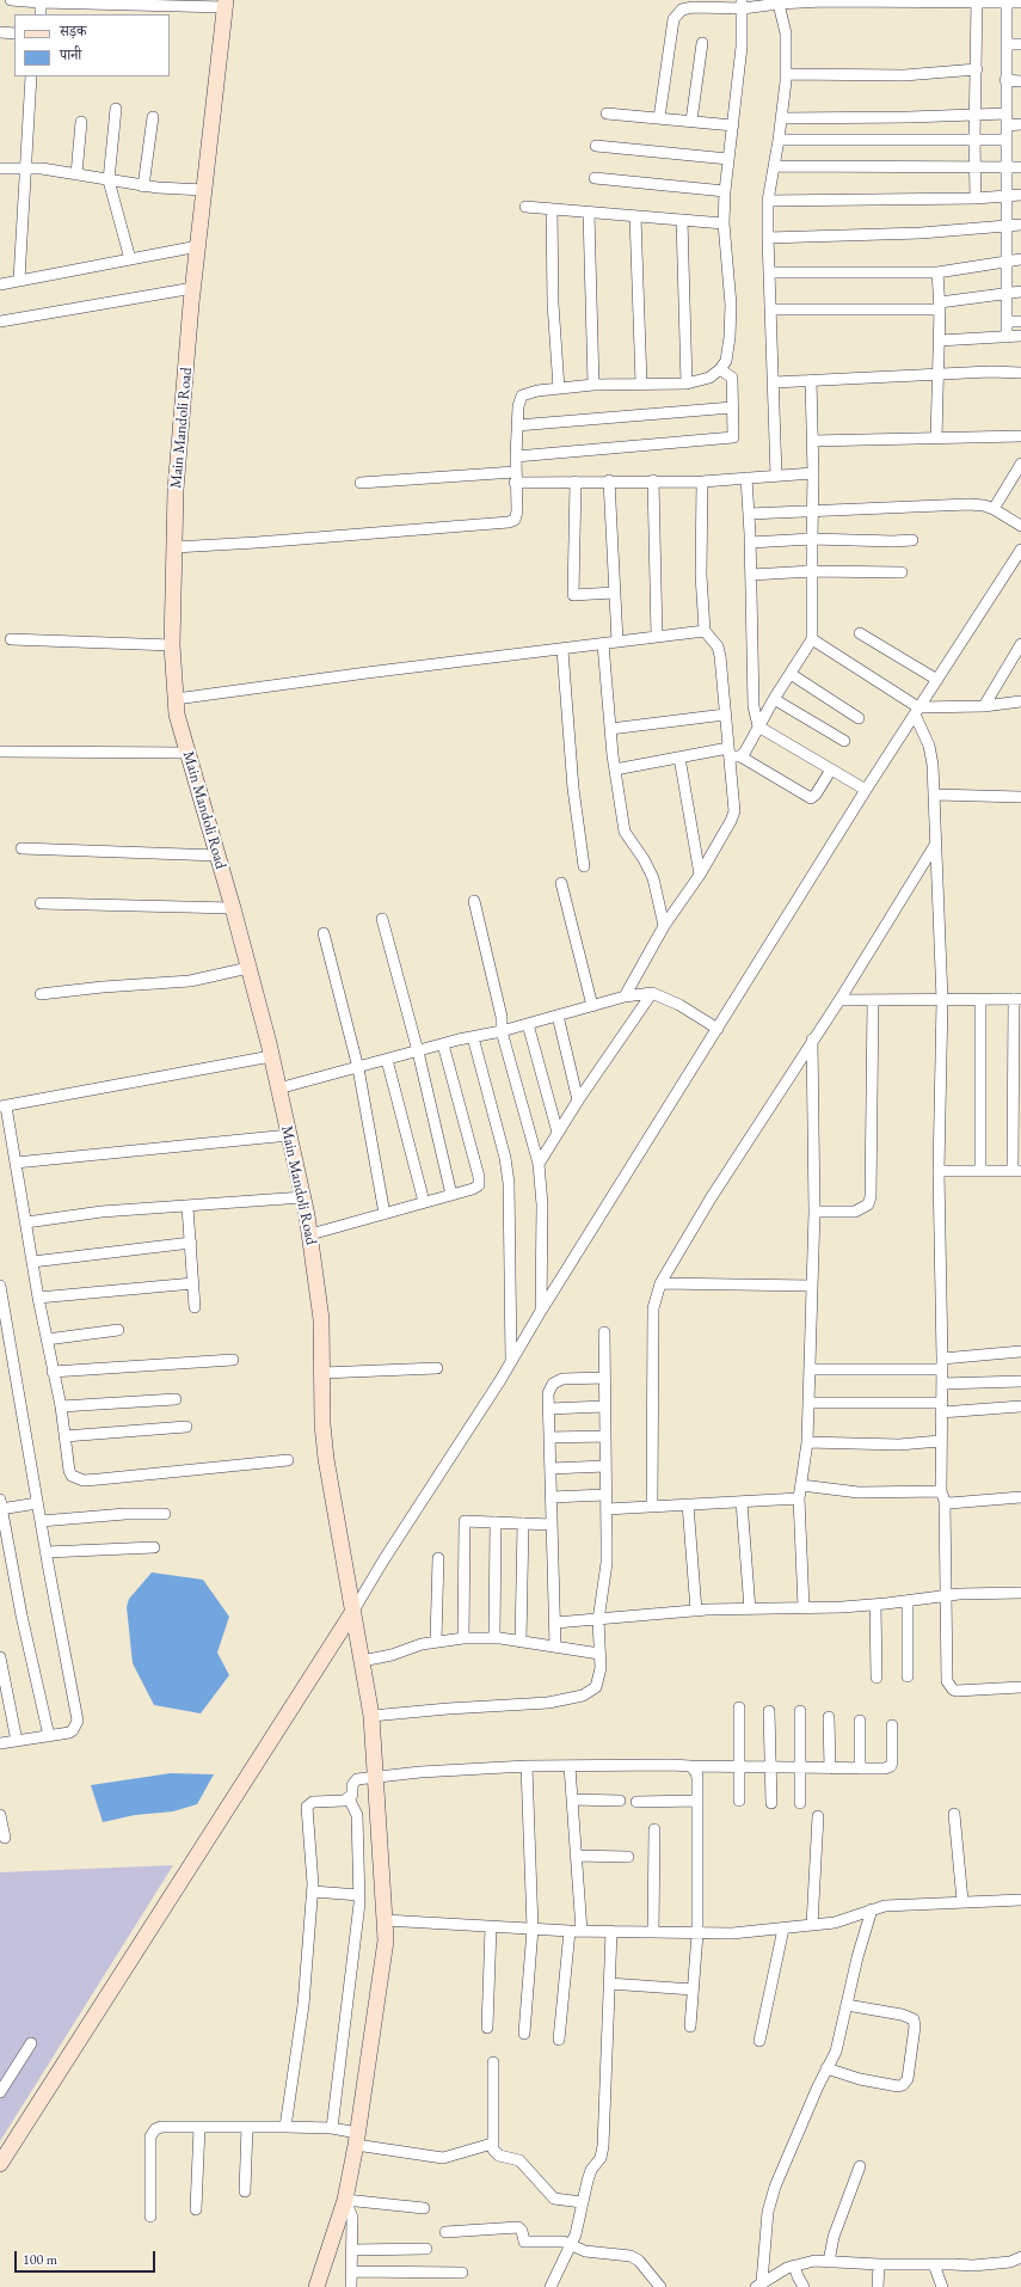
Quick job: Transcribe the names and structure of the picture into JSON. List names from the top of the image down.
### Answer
{
  "streets": {
    "street": ["Main Mandoli Road"]
  },
  "legend": ["सड़क", "पानी"],
  "scale_bar": "100 m"
}
